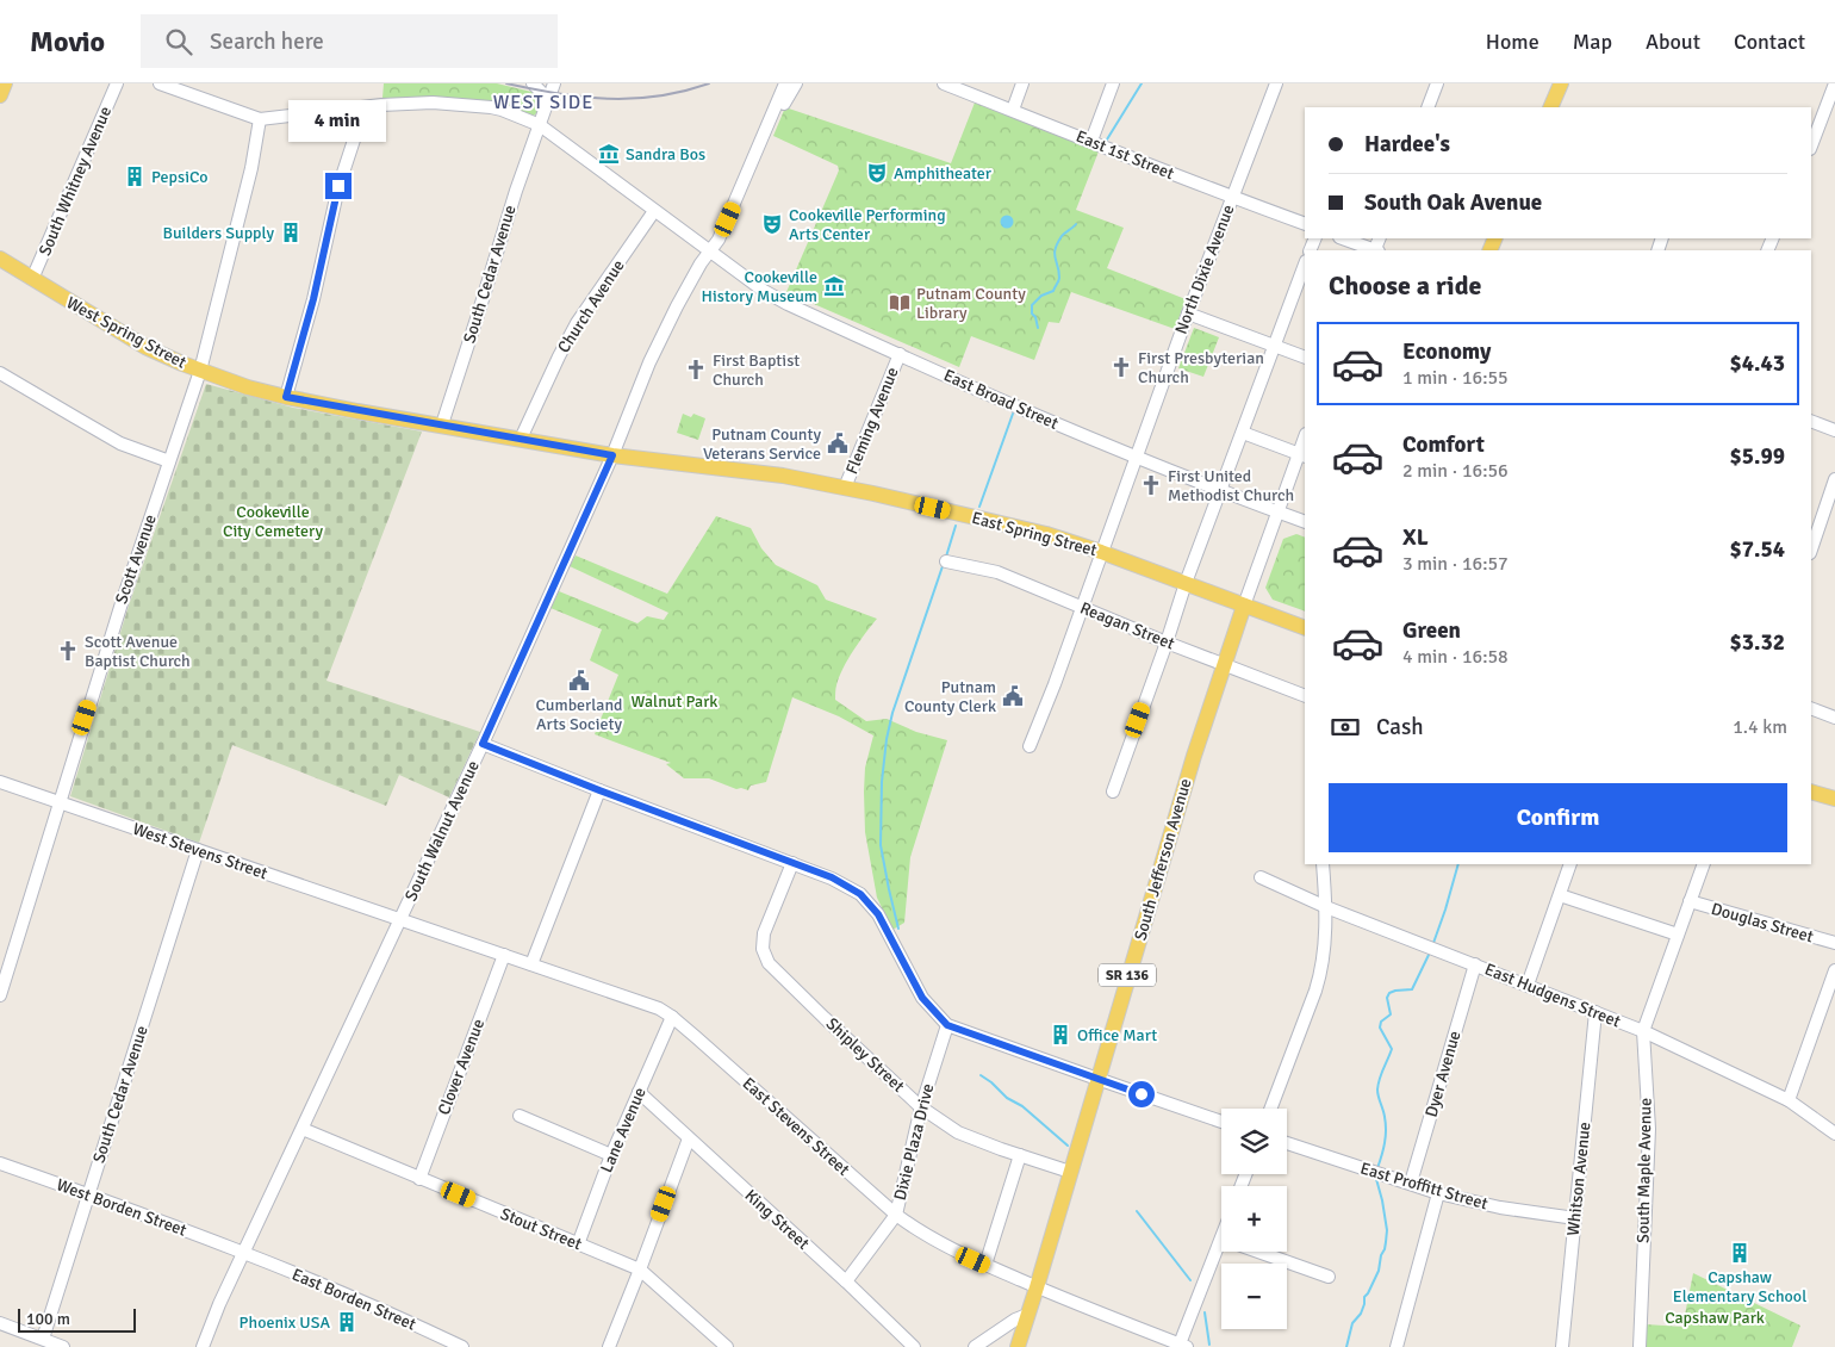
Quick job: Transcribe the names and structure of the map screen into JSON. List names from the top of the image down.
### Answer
{
  "streets": {
    "main road": [
      "West Spring Street",
      "East Spring Street",
      "South Jefferson Avenue",
      "SR 136"
    ],
    "street": [
      "East 1st Street",
      "South Whitney Avenue",
      "North Dixie Avenue",
      "South Cedar Avenue",
      "Church Avenue",
      "East Broad Street",
      "Fleming Avenue",
      "Scott Avenue",
      "Reagan Street",
      "South Walnut Avenue",
      "West Stevens Street",
      "Douglas Street",
      "East Hudgens Street",
      "Shipley Street",
      "Clover Avenue",
      "Dyer Avenue",
      "East Stevens Street",
      "Lane Avenue",
      "Dixie Plaza Drive",
      "South Maple Avenue",
      "Whitson Avenue",
      "East Proffitt Street",
      "West Borden Street",
      "King Street",
      "Stout Street",
      "East Borden Street"
    ]
  },
  "crossings": [
    ["East 1st Street", "North Dixie Avenue"],
    ["South Whitney Avenue", "West Spring Street"],
    ["North Dixie Avenue", "East Broad Street"],
    ["North Dixie Avenue", "East Spring Street"],
    ["North Dixie Avenue", "Reagan Street"],
    ["South Cedar Avenue", "West Spring Street"],
    ["South Cedar Avenue", "East Broad Street"],
    ["South Cedar Avenue", "West Stevens Street"],
    ["South Cedar Avenue", "West Borden Street"],
    ["Church Avenue", "West Spring Street"],
    ["Church Avenue", "East Broad Street"],
    ["West Spring Street", "East Spring Street"],
    ["West Spring Street", "Scott Avenue"],
    ["West Spring Street", "South Walnut Avenue"],
    ["East Broad Street", "Fleming Avenue"],
    ["East Broad Street", "Scott Avenue"],
    ["East Broad Street", "South Walnut Avenue"],
    ["East Broad Street", "South Jefferson Avenue"],
    ["Fleming Avenue", "East Spring Street"],
    ["East Spring Street", "South Walnut Avenue"],
    ["East Spring Street", "South Jefferson Avenue"],
    ["Scott Avenue", "West Stevens Street"],
    ["Reagan Street", "South Jefferson Avenue"],
    ["South Walnut Avenue", "West Stevens Street"],
    ["South Walnut Avenue", "East Stevens Street"],
    ["South Walnut Avenue", "West Borden Street"],
    ["South Walnut Avenue", "Stout Street"],
    ["South Walnut Avenue", "East Borden Street"],
    ["West Stevens Street", "East Stevens Street"],
    ["South Jefferson Avenue", "Shipley Street"],
    ["South Jefferson Avenue", "East Stevens Street"],
    ["Douglas Street", "South Maple Avenue"],
    ["East Hudgens Street", "Dyer Avenue"],
    ["East Hudgens Street", "South Maple Avenue"],
    ["East Hudgens Street", "Whitson Avenue"],
    ["Shipley Street", "Dixie Plaza Drive"],
    ["Clover Avenue", "East Stevens Street"],
    ["Clover Avenue", "Stout Street"],
    ["Dyer Avenue", "East Proffitt Street"],
    ["East Stevens Street", "Lane Avenue"],
    ["East Stevens Street", "Dixie Plaza Drive"],
    ["Lane Avenue", "King Street"],
    ["Lane Avenue", "Stout Street"],
    ["Dixie Plaza Drive", "King Street"],
    ["Whitson Avenue", "East Proffitt Street"],
    ["West Borden Street", "East Borden Street"]
  ],
  "districts": ["WEST SIDE"],
  "parks": ["Cookeville City Cemetery", "Walnut Park", "Capshaw Park"],
  "places": {
    "museum": ["Sandra Bos", "Cookeville History Museum"],
    "theatre": ["Amphitheater", "Cookeville Performing Arts Center"],
    "building": [
      "PepsiCo",
      "Builders Supply",
      "Office Mart",
      "Capshaw Elementary School",
      "Phoenix USA"
    ],
    "library": ["Putnam County Library"],
    "church": [
      "First Presbyterian Church",
      "First Baptist Church",
      "First United Methodist Church",
      "Scott Avenue Baptist Church"
    ],
    "public building": ["Putnam County Veterans Service", "Cumberland Arts Society", "Putnam County Clerk"]
  },
  "scale_bar": "100 m",
  "page": {
    "header": "Movio",
    "search": "Search here",
    "nav": [
      "Home",
      "Map",
      "About",
      "Contact"
    ],
    "bubble": "4 min",
    "banner": ["Hardee's", "South Oak Avenue"],
    "heading": "Choose a ride",
    "list": [
      {
        "name": "Economy",
        "note": "1 min · 16:55",
        "value": "$4.43"
      },
      {
        "name": "Comfort",
        "note": "2 min · 16:56",
        "value": "$5.99"
      },
      {
        "name": "XL",
        "note": "3 min · 16:57",
        "value": "$7.54"
      },
      {
        "name": "Green",
        "note": "4 min · 16:58",
        "value": "$3.32"
      }
    ],
    "pay": ["Cash", "1.4 km"],
    "buttons": "Confirm",
    "map_buttons": ["+", "−"],
    "scale": "100 m"
  }
}
